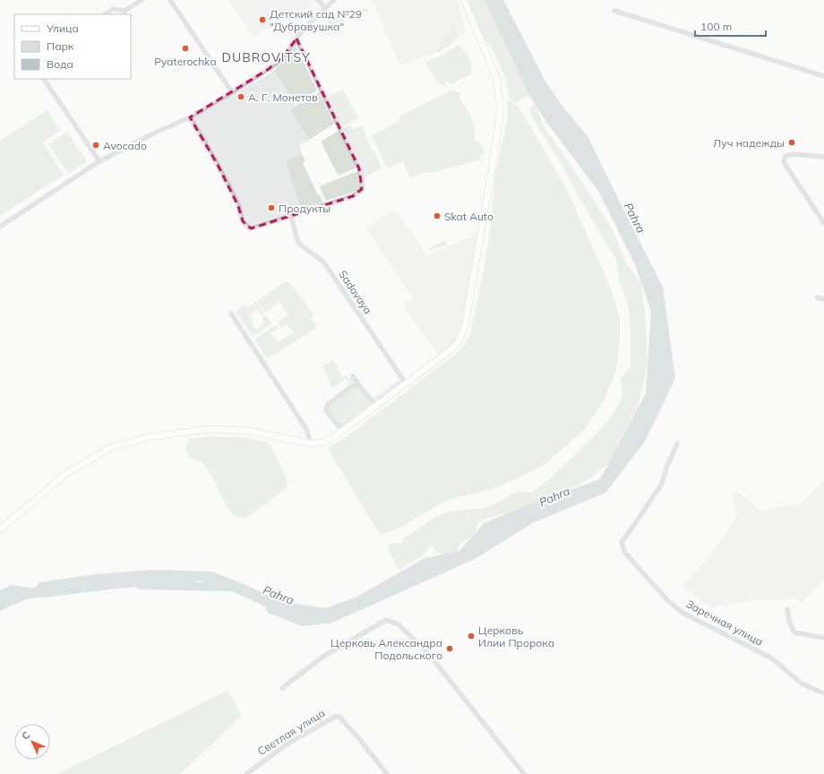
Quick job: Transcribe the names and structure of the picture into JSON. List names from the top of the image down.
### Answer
{
  "streets": {
    "street": ["Sadovaya", "Заречная улица", "Светлая улица"]
  },
  "districts": ["DUBROVITSY"],
  "water": ["Pahra"],
  "places": [
    "Детский сад №29 \"Дубравушка\"",
    "Pyaterochka",
    "А. Г. Монетов",
    "Луч надежды",
    "Avocado",
    "Продукты",
    "Skat Auto",
    "Церковь Илии Пророка",
    "Церковь Александра Подольского"
  ],
  "legend": ["Улица", "Парк", "Вода"],
  "scale_bar": "100 m",
  "north": "top left"
}
